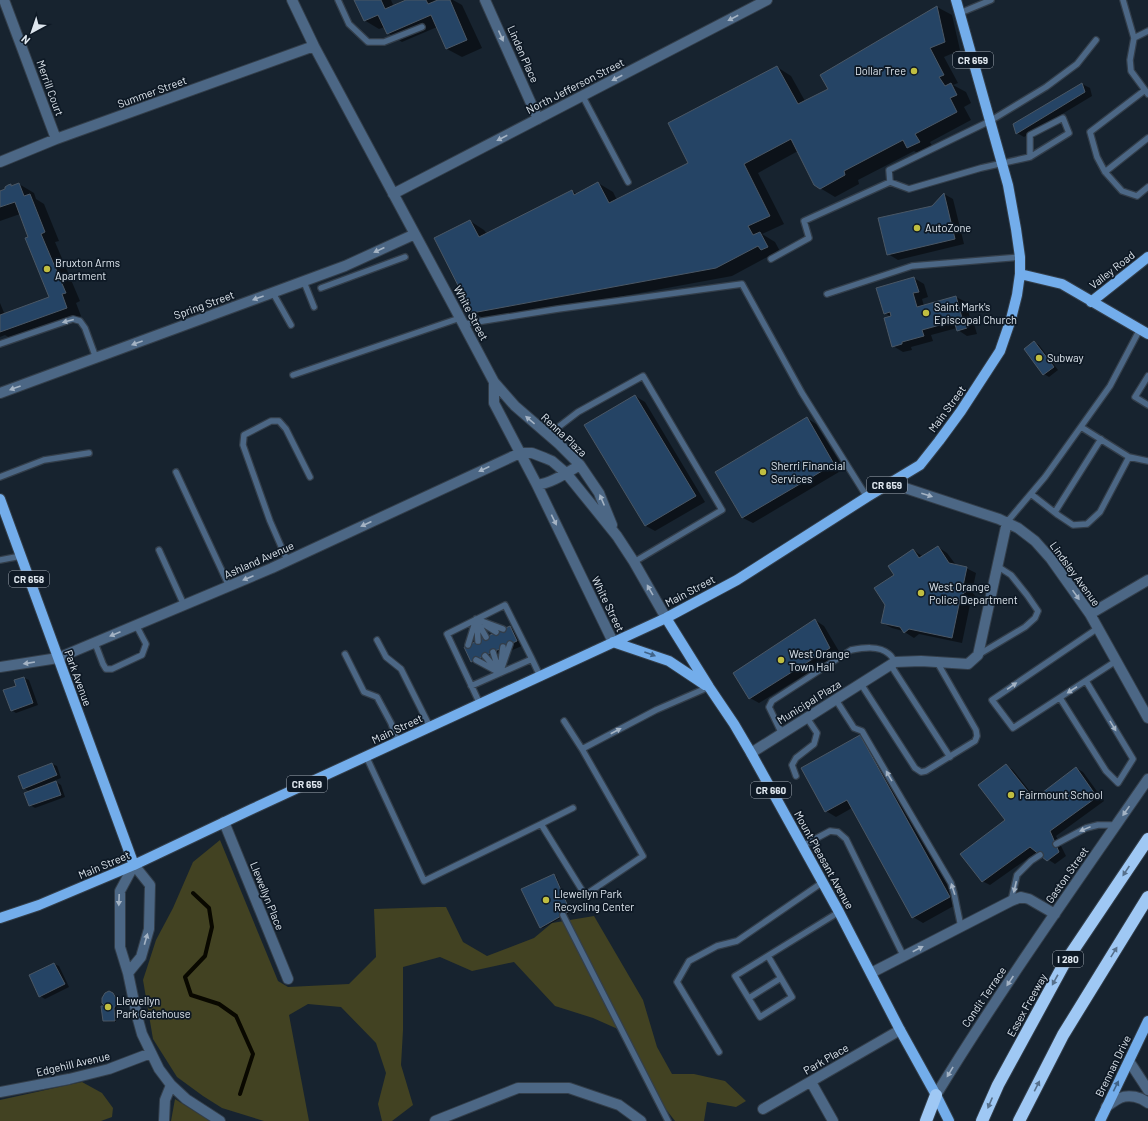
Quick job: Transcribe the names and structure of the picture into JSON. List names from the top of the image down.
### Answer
{
  "streets": {
    "highway": ["I 280", "Essex Freeway"],
    "main road": [
      "CR 659",
      "Valley Road",
      "Main Street",
      "CR 658",
      "Park Avenue",
      "CR 660",
      "Mount Pleasant Avenue",
      "Brennan Drive"
    ],
    "street": [
      "Linden Place",
      "North Jefferson Street",
      "Merrill Court",
      "Summer Street",
      "Spring Street",
      "White Street",
      "Renna Plaza",
      "Ashland Avenue",
      "Lindsley Avenue",
      "Municipal Plaza",
      "Gaston Street",
      "Llewellyn Place",
      "Condit Terrace",
      "Park Place",
      "Edgehill Avenue"
    ]
  },
  "crossings": [
    ["Linden Place", "North Jefferson Street"],
    ["North Jefferson Street", "White Street"],
    ["Merrill Court", "Summer Street"],
    ["Summer Street", "White Street"],
    ["Spring Street", "White Street"],
    ["White Street", "Main Street"],
    ["White Street", "Renna Plaza"],
    ["White Street", "Ashland Avenue"],
    ["Main Street", "Renna Plaza"],
    ["Main Street", "Lindsley Avenue"],
    ["Main Street", "Park Avenue"],
    ["Main Street", "Mount Pleasant Avenue"],
    ["Main Street", "Llewellyn Place"],
    ["Renna Plaza", "Ashland Avenue"],
    ["Renna Plaza", "Mount Pleasant Avenue"],
    ["Ashland Avenue", "Park Avenue"],
    ["Municipal Plaza", "Mount Pleasant Avenue"],
    ["Mount Pleasant Avenue", "Gaston Street"],
    ["Mount Pleasant Avenue", "Condit Terrace"],
    ["Mount Pleasant Avenue", "Park Place"],
    ["Gaston Street", "Condit Terrace"]
  ],
  "one_way": [
    "Linden Place",
    "North Jefferson Street",
    "Spring Street",
    "Ashland Avenue",
    "Lindsley Avenue",
    "Condit Terrace",
    "Brennan Drive"
  ],
  "places": [
    "Dollar Tree",
    "AutoZone",
    "Bruxton Arms Apartment",
    "Saint Mark's Episcopal Church",
    "Subway",
    "Sherri Financial Services",
    "West Orange Police Department",
    "West Orange Town Hall",
    "Fairmount School",
    "Llewellyn Park Recycling Center",
    "Llewellyn Park Gatehouse"
  ],
  "north": "bottom left"
}
